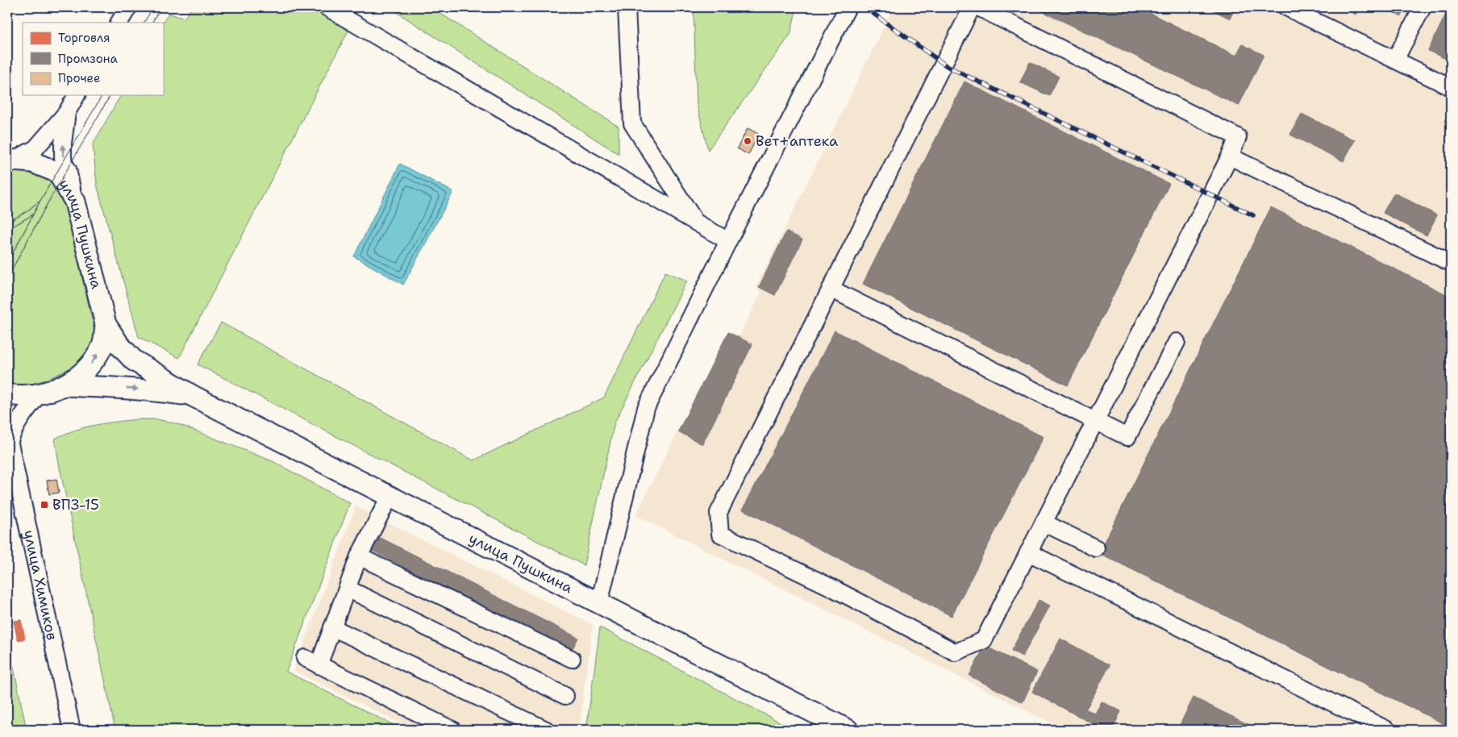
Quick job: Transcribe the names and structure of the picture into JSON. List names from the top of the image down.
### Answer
{
  "streets": {
    "main road": ["улица Пушкина"],
    "street": ["улица Химиков"]
  },
  "crossings": [
    ["улица Пушкина", "улица Химиков"]
  ],
  "places": {
    "other": ["Вет+аптека"],
    "transit": ["ВПЗ-15"]
  },
  "legend": ["Торговля", "Промзона", "Прочее"]
}
